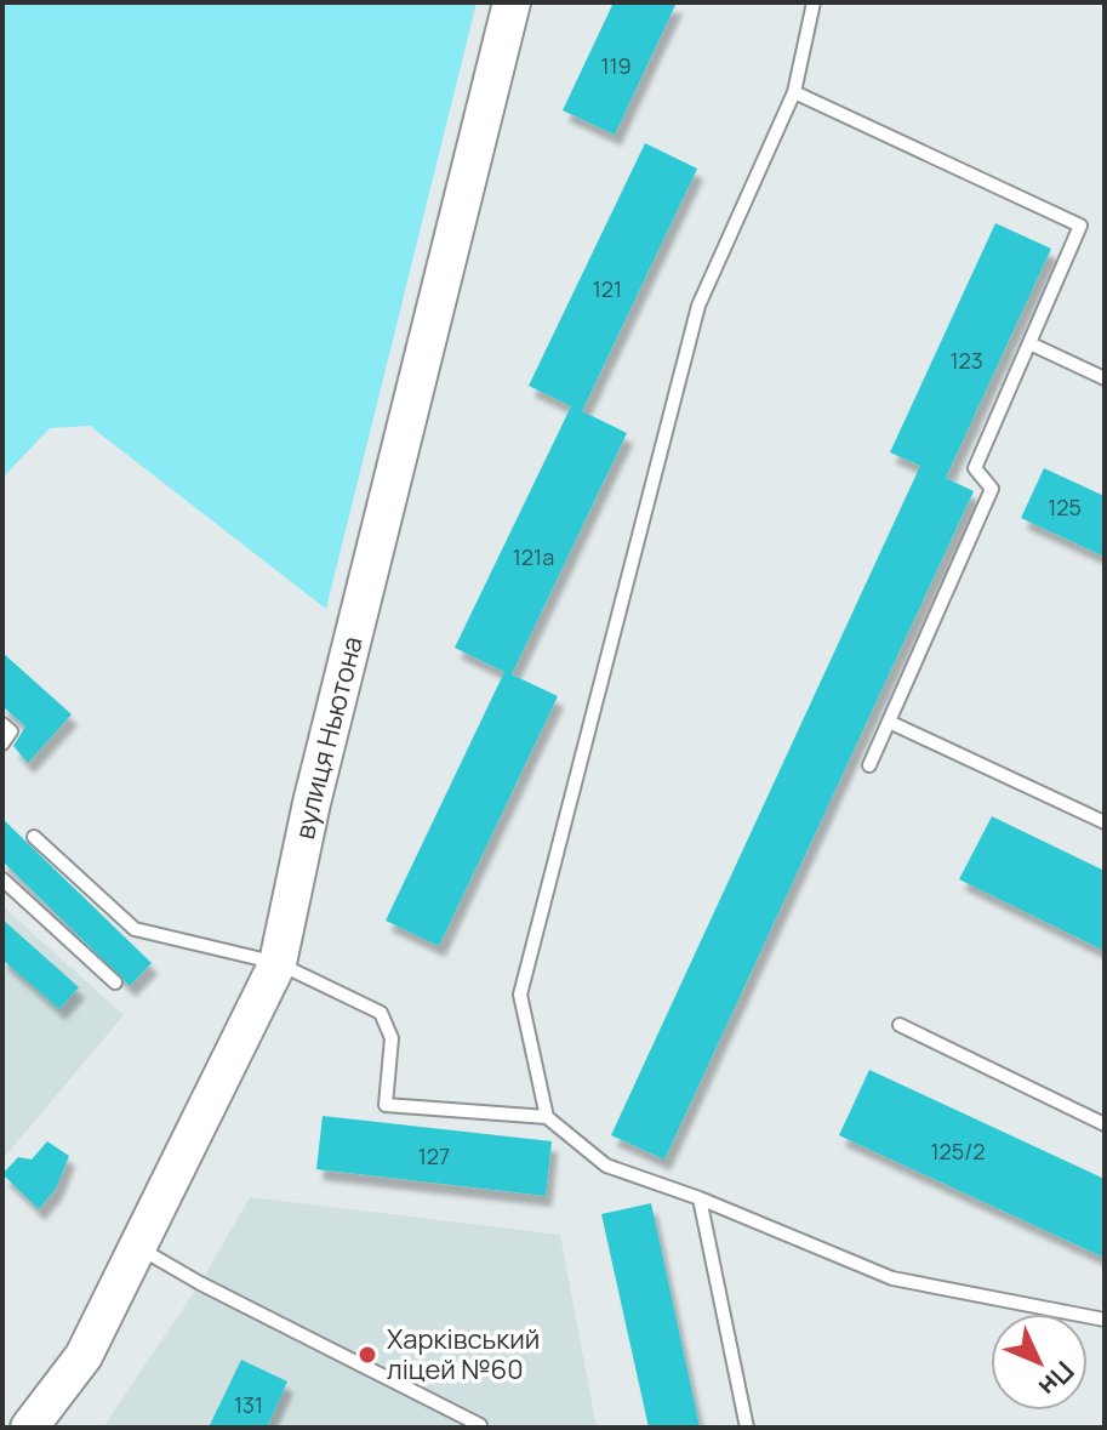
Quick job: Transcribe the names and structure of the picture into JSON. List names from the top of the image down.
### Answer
{
  "streets": {
    "street": ["вулиця Ньютона"]
  },
  "places": ["Харківський ліцей №60"],
  "house_numbers": [
    "119",
    "121",
    "123",
    "125",
    "121а",
    "125/2",
    "127",
    "131"
  ],
  "north": "bottom right"
}
